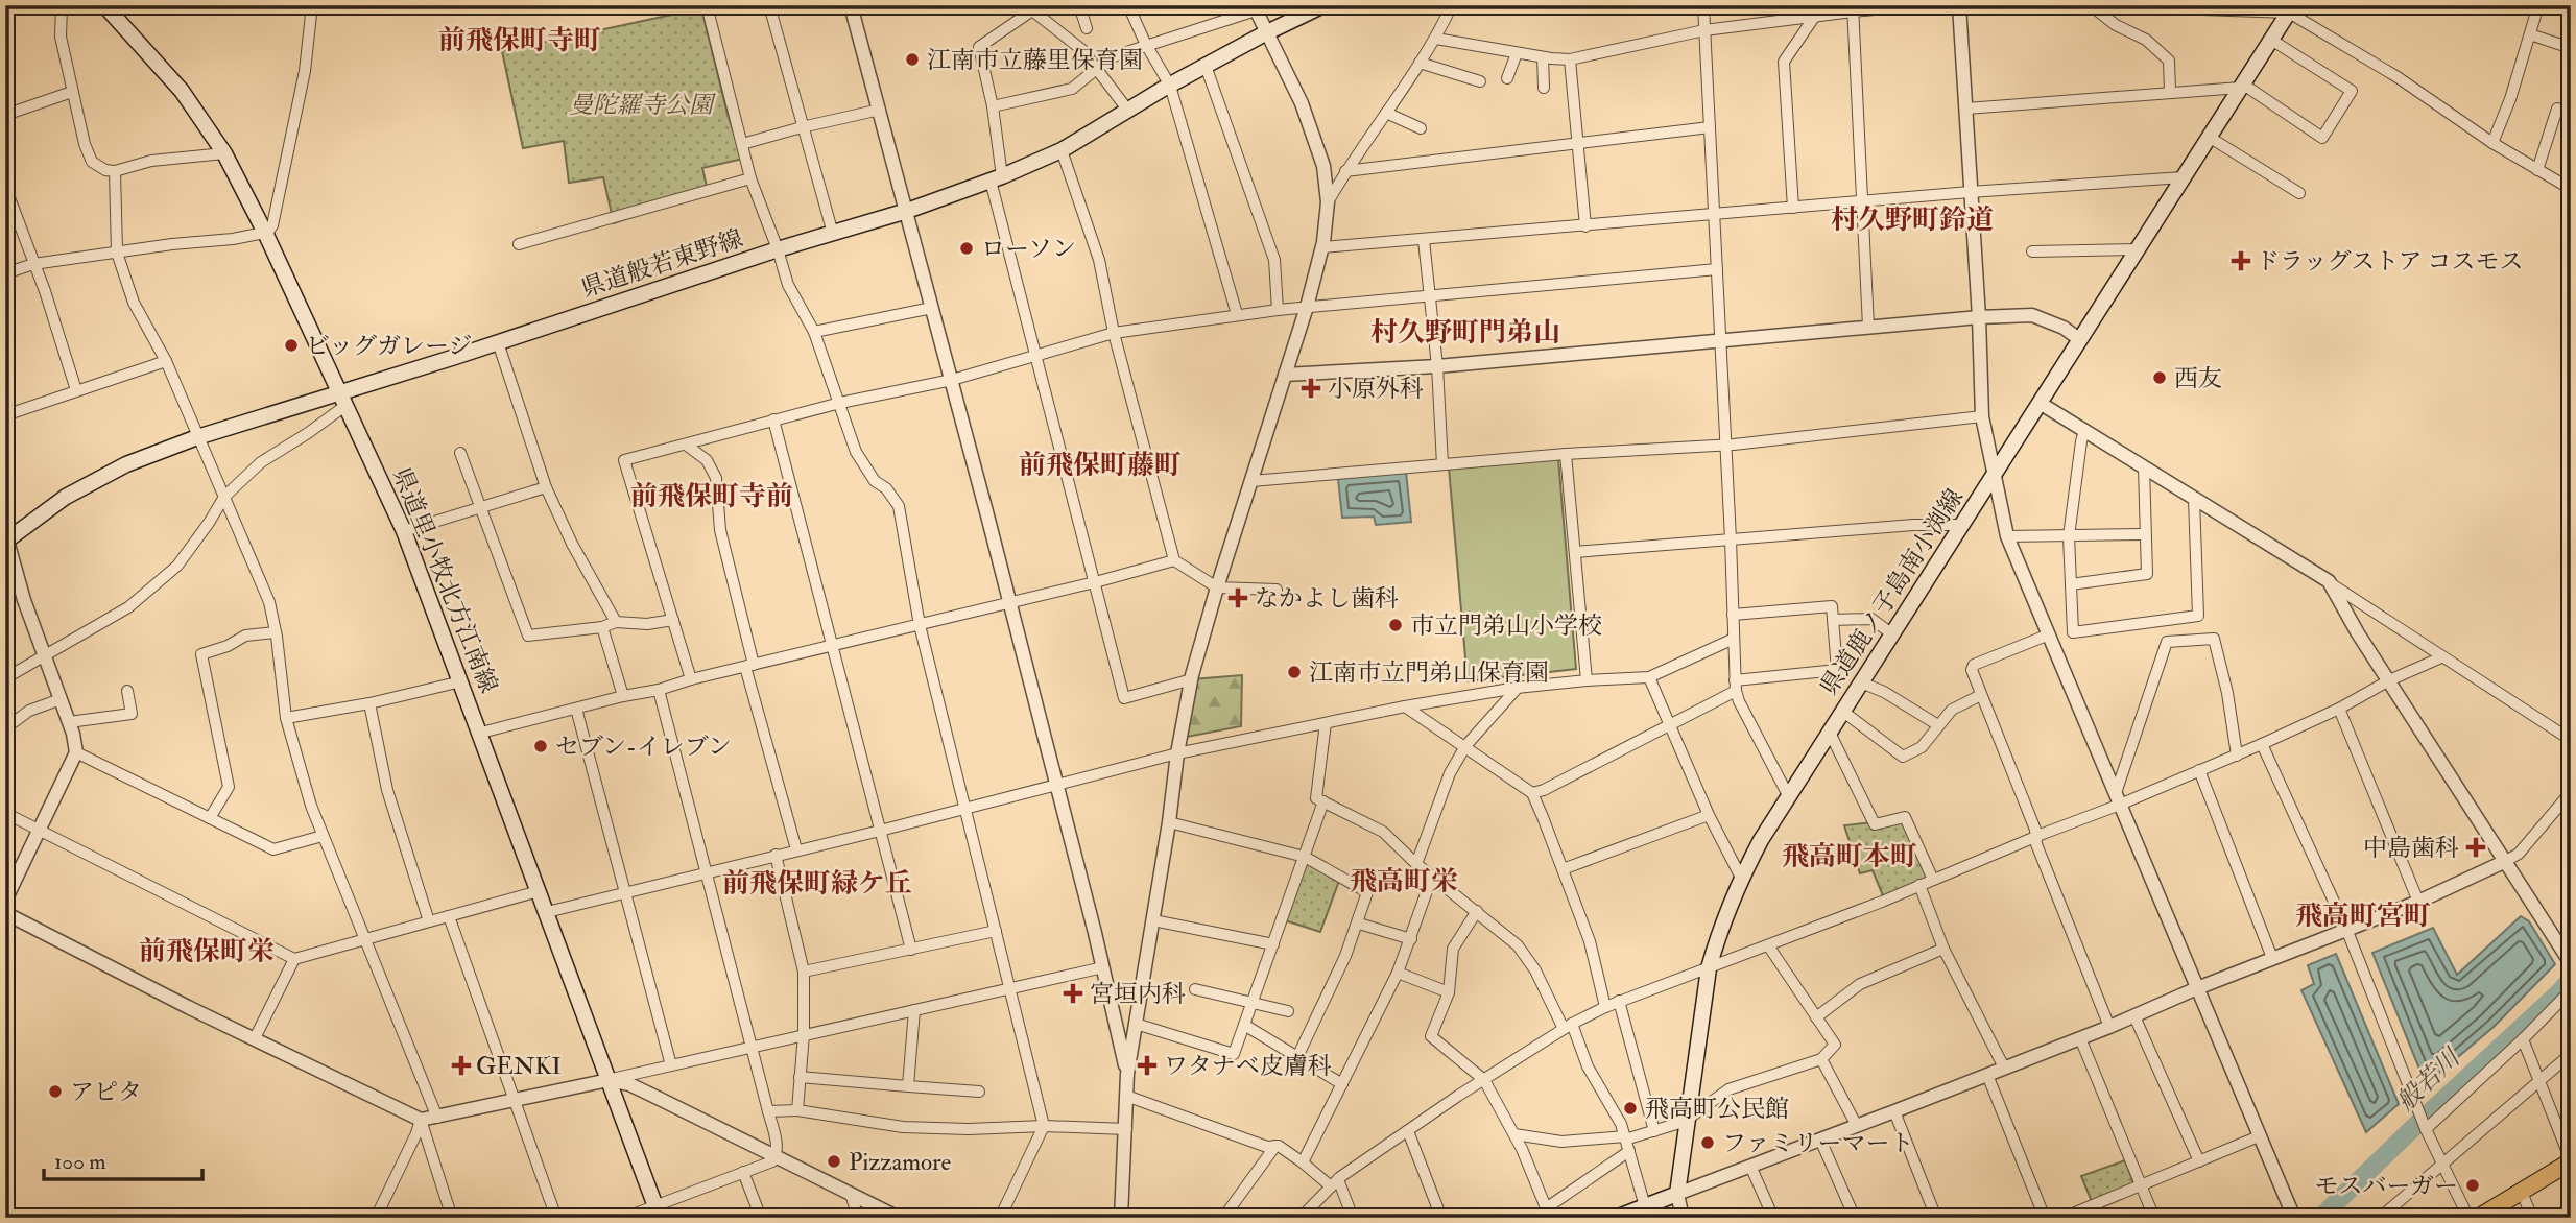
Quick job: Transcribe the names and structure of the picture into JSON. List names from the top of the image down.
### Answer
{
  "streets": {
    "main road": ["県道般若東野線", "県道里小牧北方江南線", "県道鹿ノ子島南小渕線"]
  },
  "crossings": [
    ["県道般若東野線", "県道里小牧北方江南線"]
  ],
  "districts": [
    "前飛保町寺町",
    "村久野町鈴道",
    "村久野町門弟山",
    "前飛保町藤町",
    "前飛保町寺前",
    "飛高町本町",
    "飛高町栄",
    "前飛保町緑ケ丘",
    "飛高町宮町",
    "前飛保町栄"
  ],
  "water": ["般若川"],
  "parks": ["曼陀羅寺公園"],
  "places": {
    "other": [
      "江南市立藤里保育園",
      "ローソン",
      "ビッグガレージ",
      "西友",
      "市立門弟山小学校",
      "江南市立門弟山保育園",
      "セブン-イレブン",
      "アピタ",
      "飛高町公民館",
      "ファミリーマート",
      "Pizzamore",
      "モスバーガー"
    ],
    "health": [
      "ドラッグストア コスモス",
      "小原外科",
      "なかよし歯科",
      "中島歯科",
      "宮垣内科",
      "GENKI",
      "ワタナベ皮膚科"
    ]
  },
  "scale_bar": "100 m"
}
